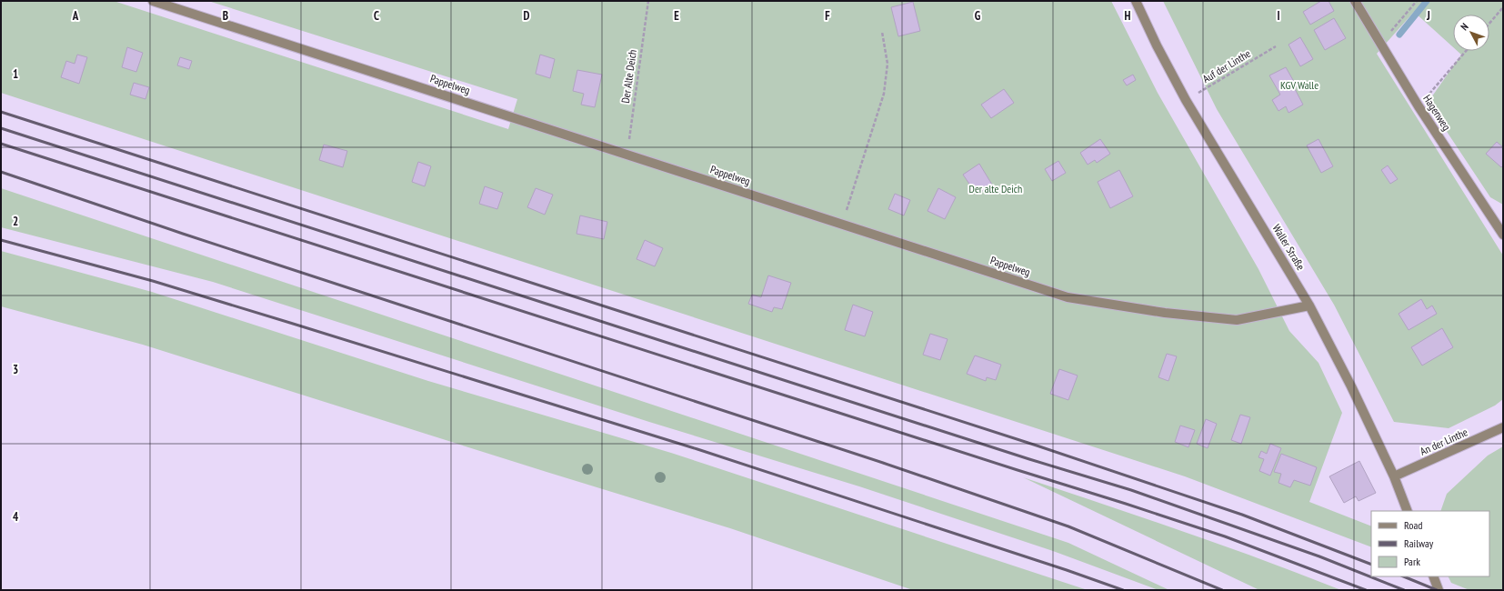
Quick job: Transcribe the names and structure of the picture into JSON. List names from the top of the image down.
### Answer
{
  "streets": {
    "street": [
      "Pappelweg",
      "Hagenweg",
      "Waller Straße",
      "An der Linthe"
    ],
    "path": ["Auf der Linthe", "Der Alte Deich"]
  },
  "crossings": [
    ["Auf der Linthe", "Waller Straße"],
    ["Der Alte Deich", "Pappelweg"],
    ["Pappelweg", "Waller Straße"],
    ["Waller Straße", "An der Linthe"]
  ],
  "parks": ["KGV Walle", "Der alte Deich"],
  "legend": ["Road", "Railway", "Park"],
  "north": "top left",
  "grid": {
    "columns": [
      "A",
      "B",
      "C",
      "D",
      "E",
      "F",
      "G",
      "H",
      "I",
      "J"
    ],
    "rows": [
      "1",
      "2",
      "3",
      "4"
    ]
  }
}
